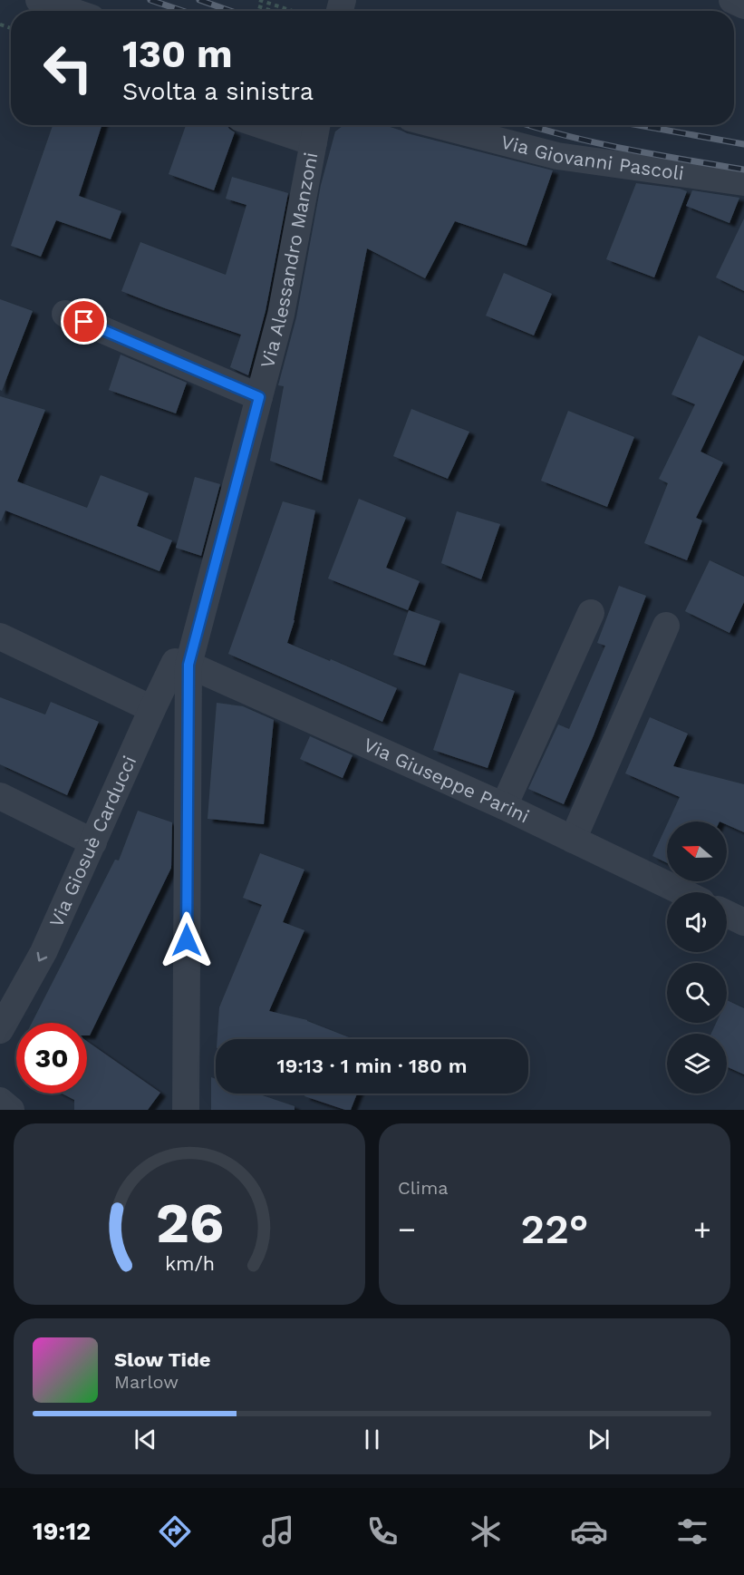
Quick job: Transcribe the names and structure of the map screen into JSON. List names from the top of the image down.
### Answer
{
  "streets": {
    "street": [
      "Via Giovanni Pascoli",
      "Via Alessandro Manzoni",
      "Via Giuseppe Parini",
      "Via Giosuè Carducci"
    ]
  },
  "crossings": [
    ["Via Alessandro Manzoni", "Via Giuseppe Parini"],
    ["Via Alessandro Manzoni", "Via Giosuè Carducci"],
    ["Via Giuseppe Parini", "Via Giosuè Carducci"]
  ],
  "one_way": ["Via Giosuè Carducci"],
  "north": "left",
  "page": {
    "turn": ["130 m", "Svolta a sinistra"],
    "limit": "30",
    "trip": "19:13 · 1 min · 180 m",
    "tile": "Clima",
    "heat": ["−", "22°", "+"],
    "song": ["Slow Tide", "Marlow"],
    "tabs": "19:12",
    "gauge": ["26", "km/h"]
  }
}
